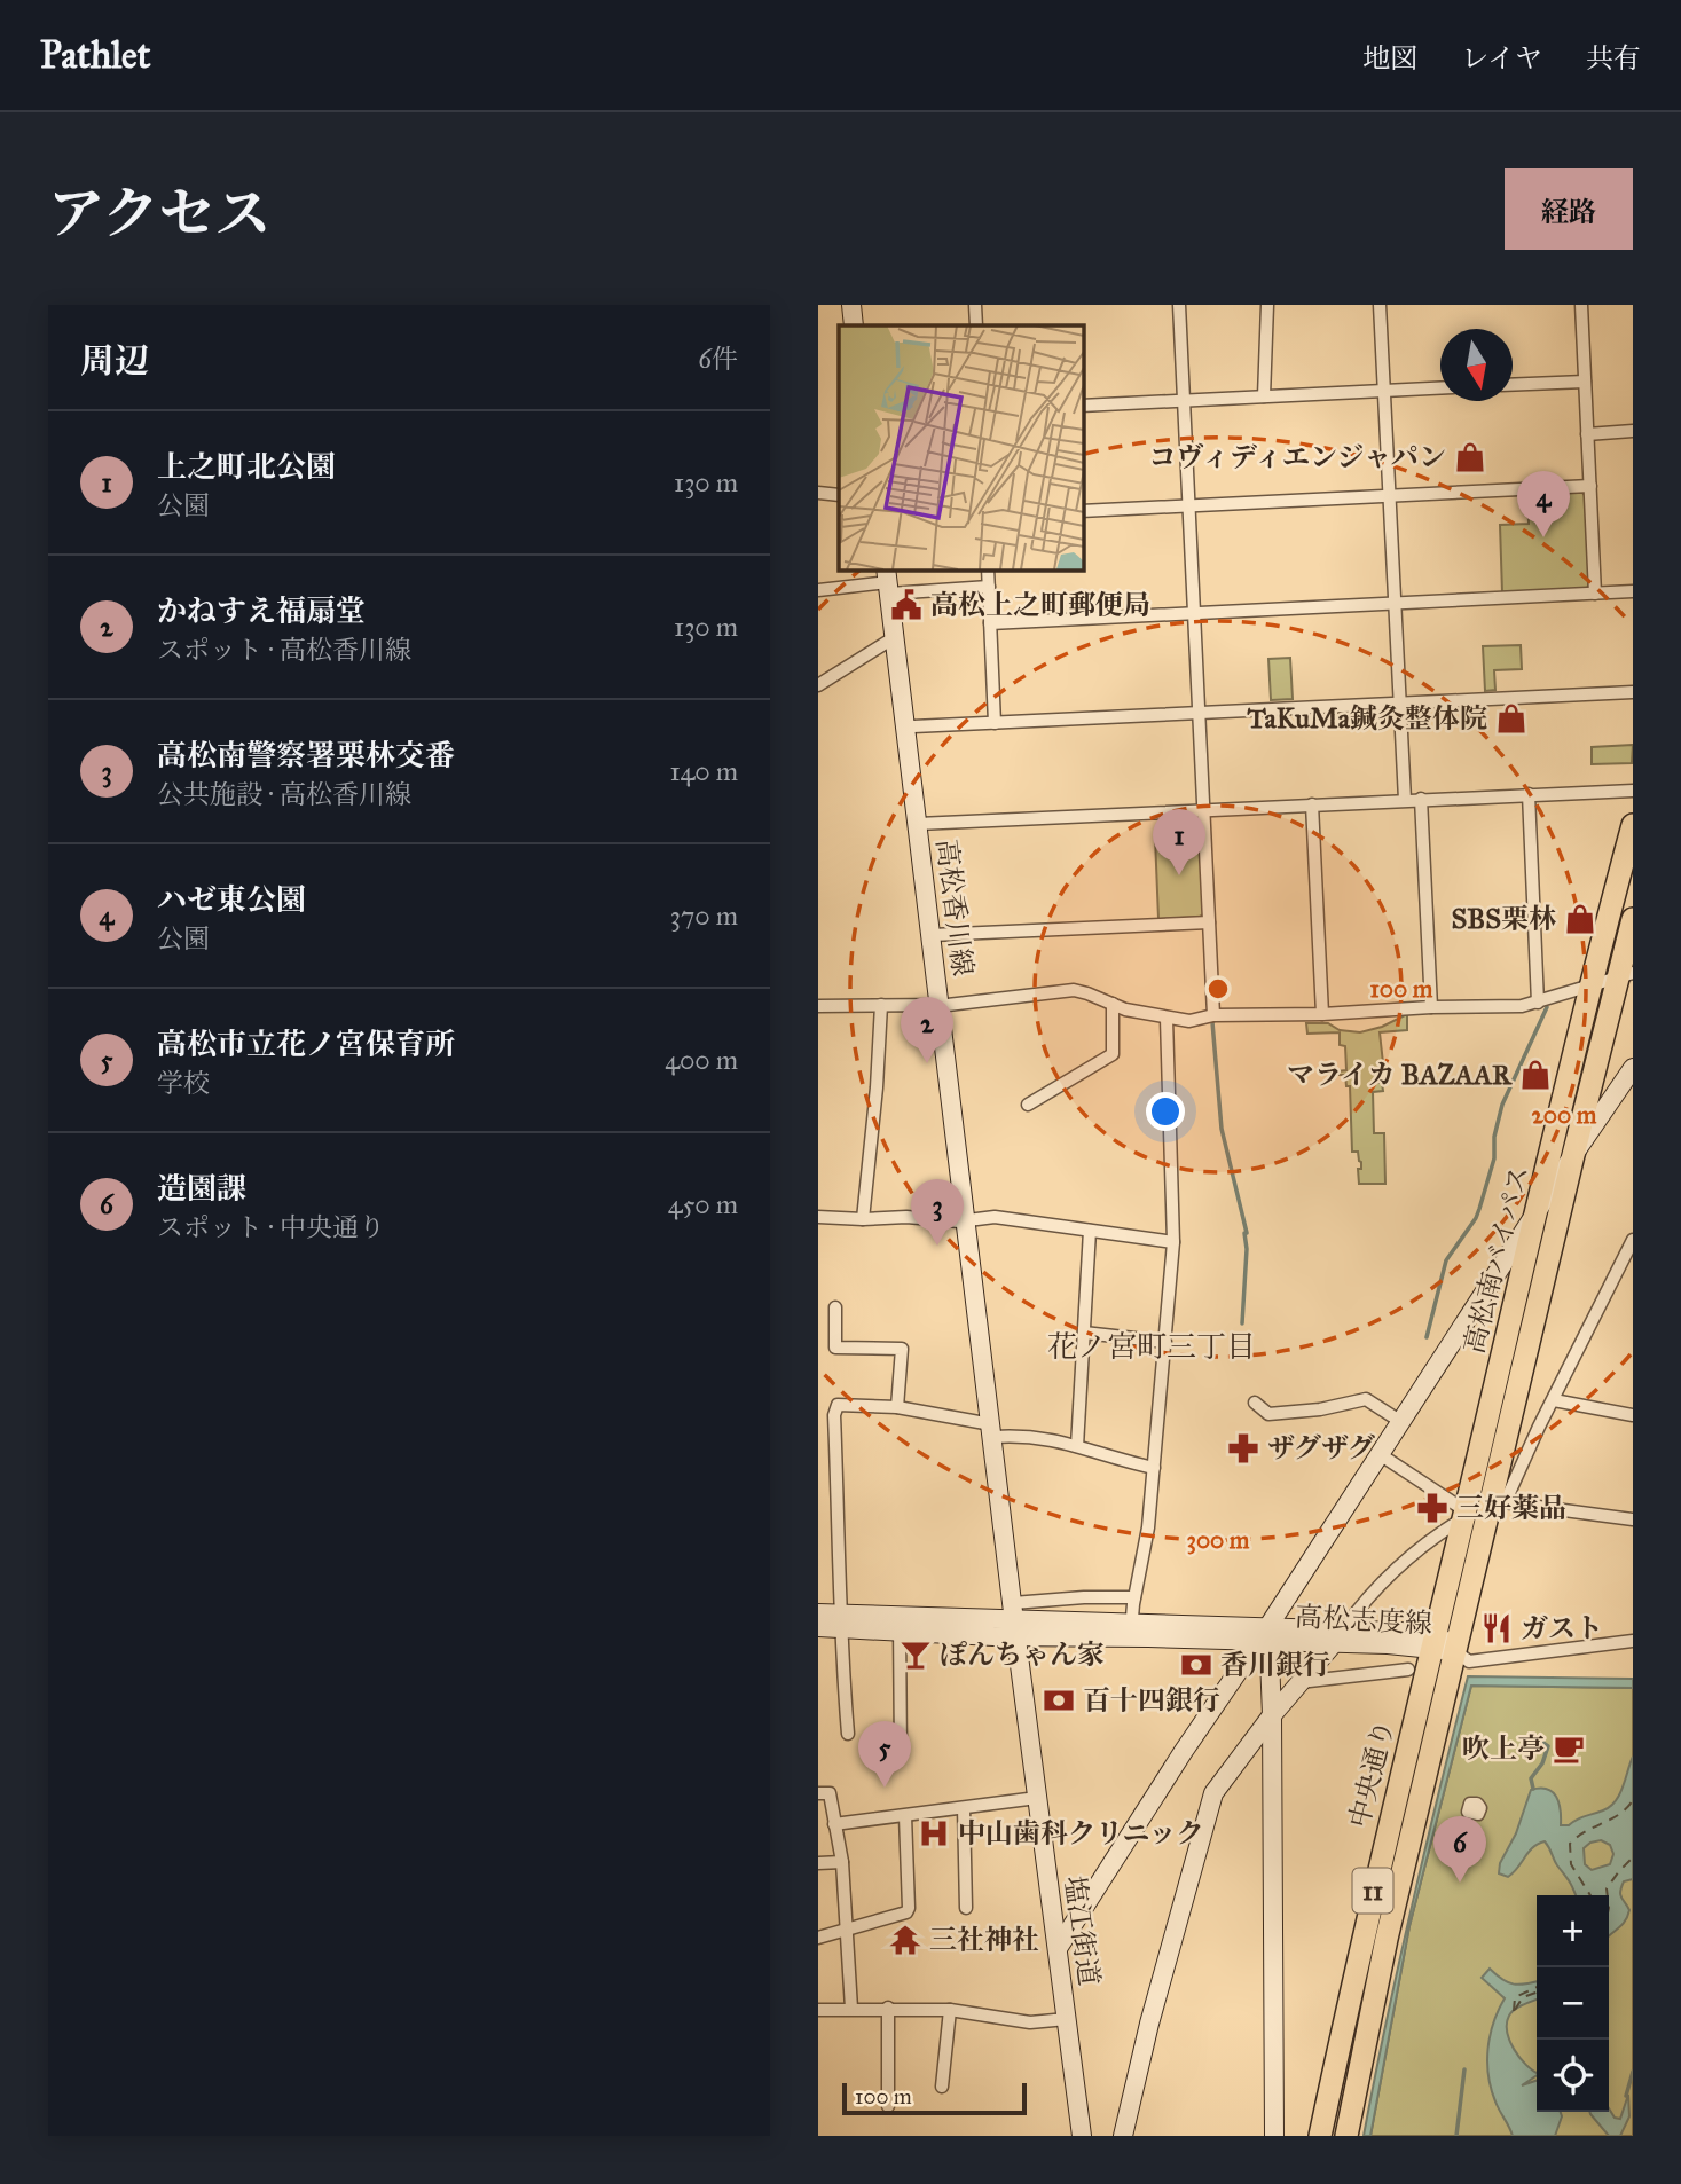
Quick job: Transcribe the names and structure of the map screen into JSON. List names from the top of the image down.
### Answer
{
  "streets": {
    "highway": ["高松南バイパス", "中央通り", "11"],
    "main road": ["高松香川線", "高松志度線", "塩江街道"]
  },
  "crossings": [
    ["高松香川線", "高松志度線"],
    ["高松香川線", "塩江街道"],
    ["高松南バイパス", "高松志度線"],
    ["高松南バイパス", "中央通り"],
    ["高松志度線", "中央通り"],
    ["高松志度線", "塩江街道"]
  ],
  "districts": ["花ノ宮町三丁目"],
  "places": {
    "shop": [
      "コヴィディエンジャパン",
      "TaKuMa鍼灸整体院",
      "SBS栗林",
      "マライカ BAZAAR"
    ],
    "public building": ["高松上之町郵便局"],
    "pharmacy": ["ザグザグ", "三好薬品"],
    "restaurant": ["ガスト"],
    "bar": ["ぽんちゃん家"],
    "bank": ["香川銀行", "百十四銀行"],
    "cafe": ["吹上亭"],
    "hospital": ["中山歯科クリニック"],
    "temple": ["三社神社"]
  },
  "scale_bar": "100 m",
  "north": "bottom",
  "page": {
    "header": "Pathlet",
    "nav": ["地図", "レイヤ", "共有"],
    "title": "アクセス",
    "buttons": "経路",
    "heading": ["周辺", "6件"],
    "list": [
      {
        "mark": "1",
        "name": "上之町北公園",
        "note": "公園",
        "value": "130 m"
      },
      {
        "mark": "2",
        "name": "かねすえ福扇堂",
        "note": "スポット · 高松香川線",
        "value": "130 m"
      },
      {
        "mark": "3",
        "name": "高松南警察署栗林交番",
        "note": "公共施設 · 高松香川線",
        "value": "140 m"
      },
      {
        "mark": "4",
        "name": "ハゼ東公園",
        "note": "公園",
        "value": "370 m"
      },
      {
        "mark": "5",
        "name": "高松市立花ノ宮保育所",
        "note": "学校",
        "value": "400 m"
      },
      {
        "mark": "6",
        "name": "造園課",
        "note": "スポット · 中央通り",
        "value": "450 m"
      }
    ],
    "pins": [
      "4",
      "1",
      "2",
      "3",
      "5",
      "6"
    ],
    "map_buttons": ["+", "−"],
    "scale": "100 m"
  },
  "rings": ["100 m", "200 m", "300 m"]
}
